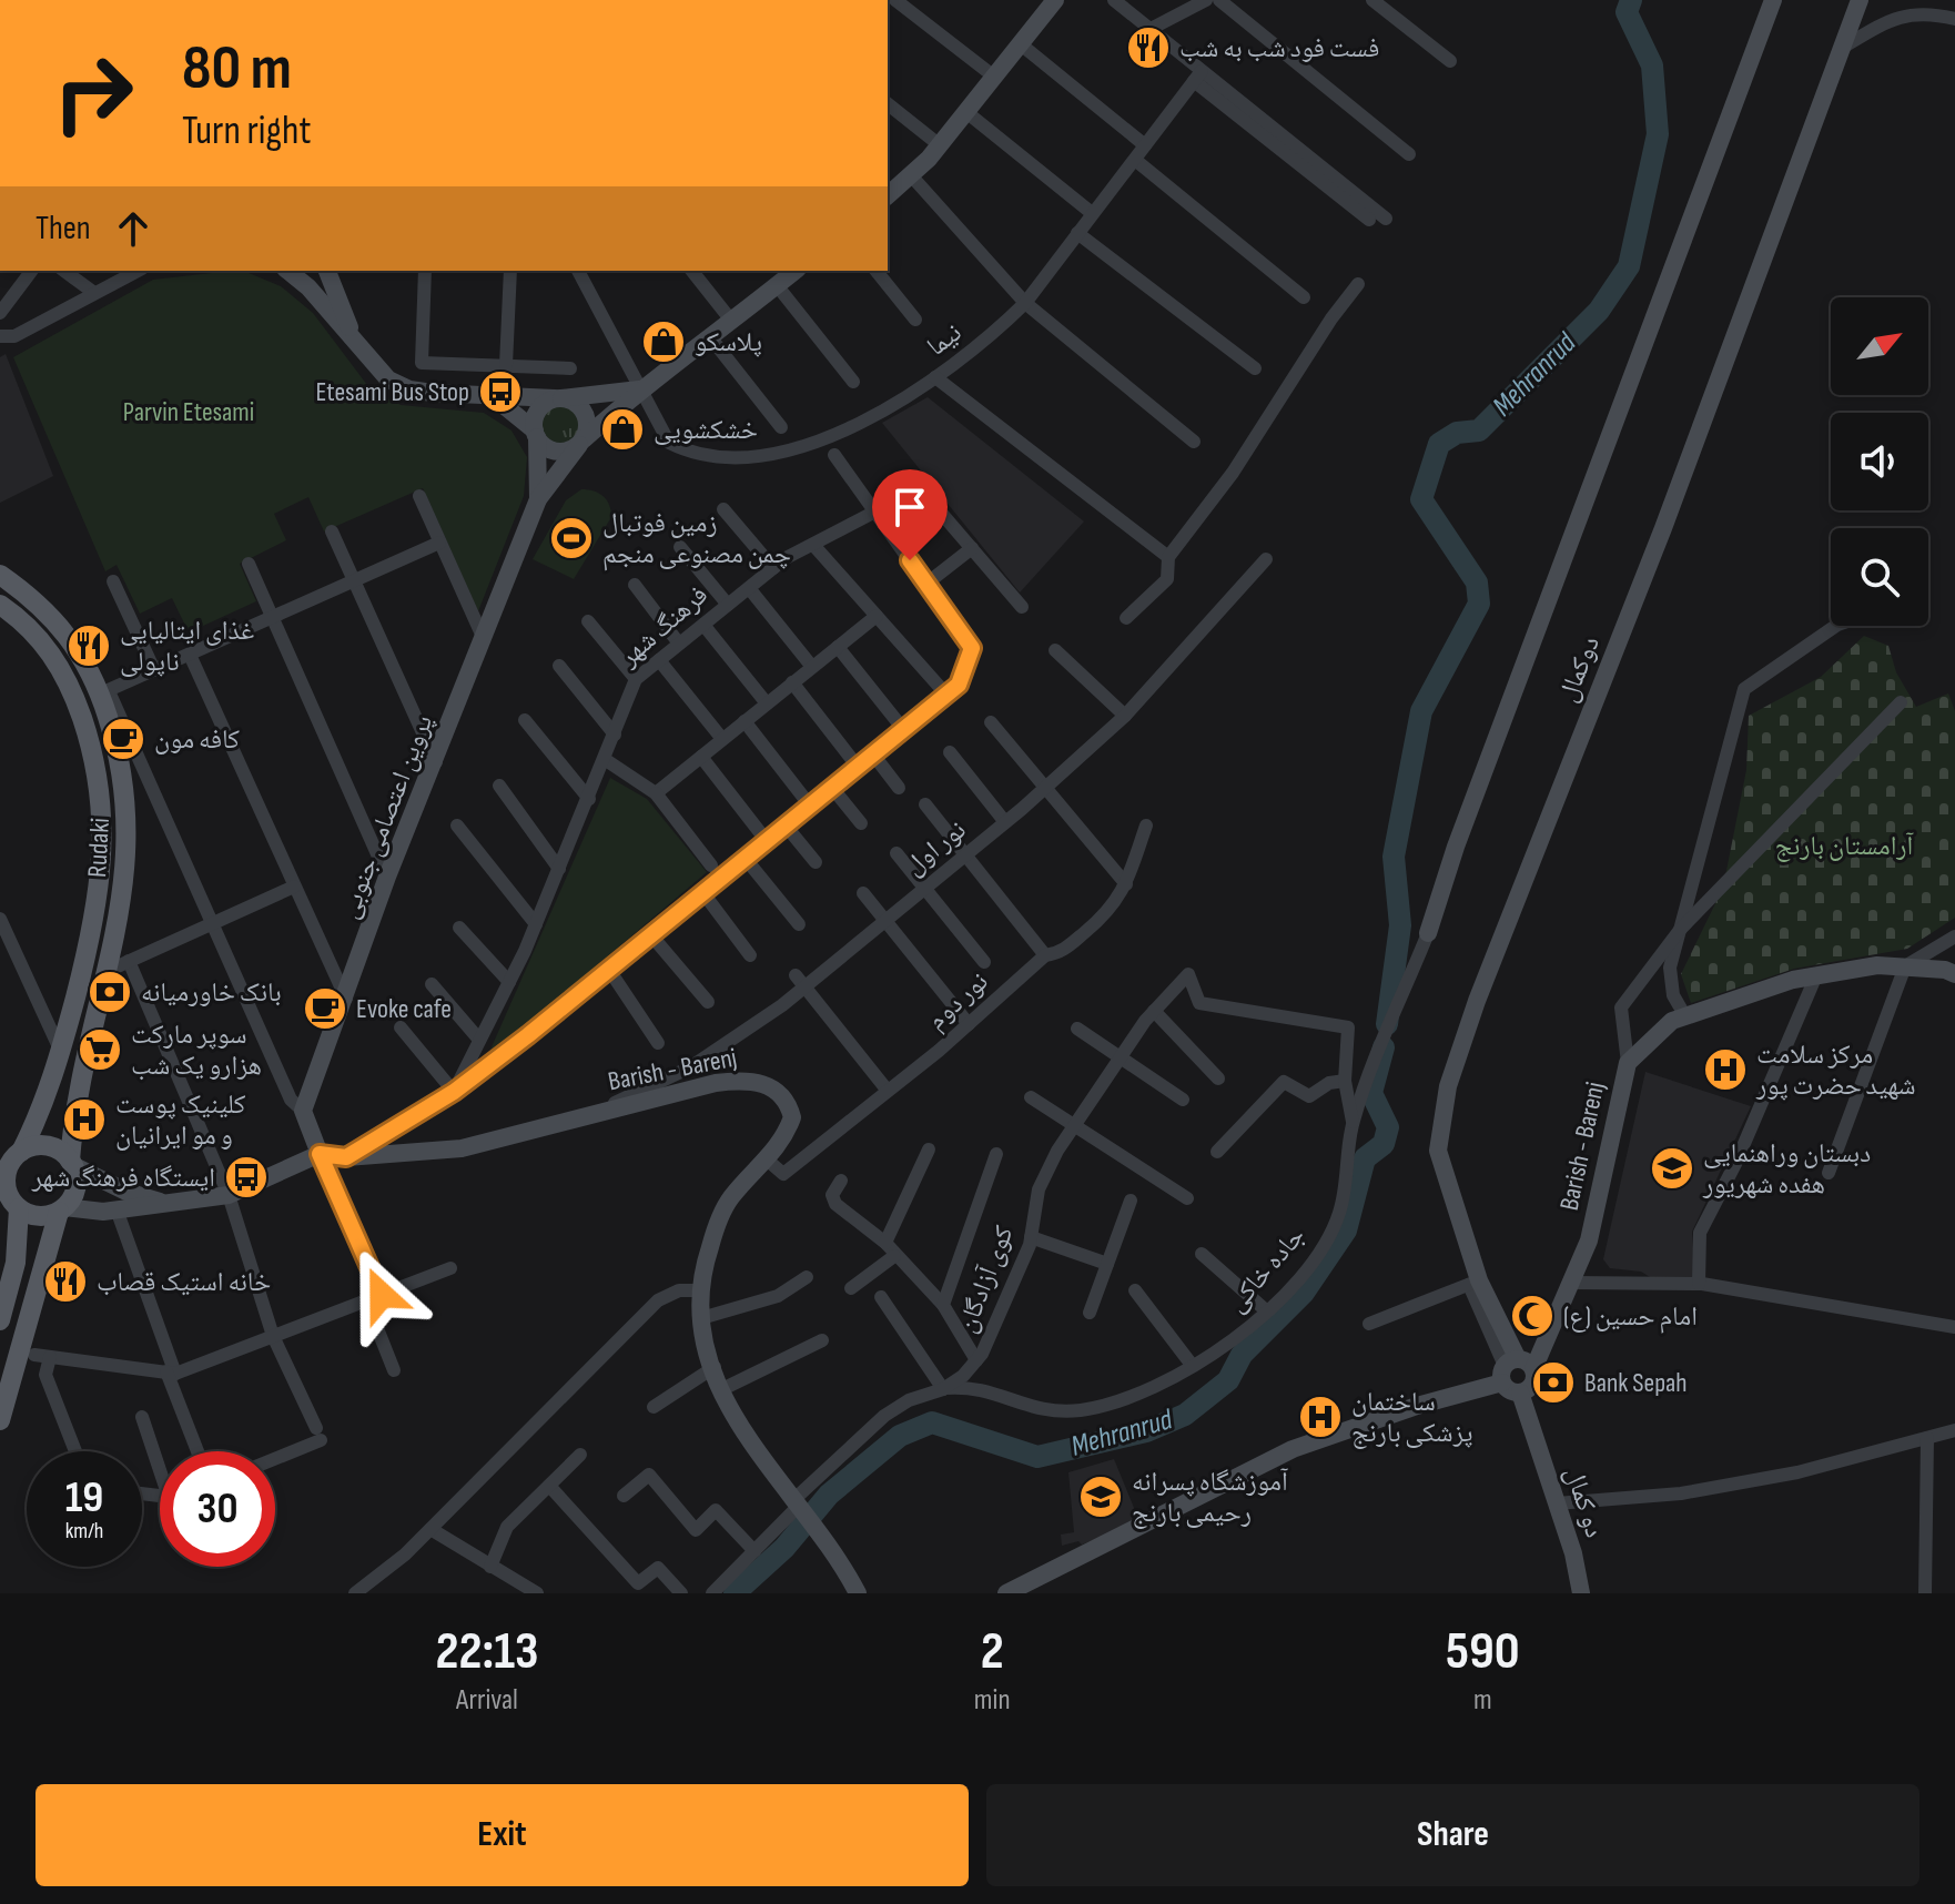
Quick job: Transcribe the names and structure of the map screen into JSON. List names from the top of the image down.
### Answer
{
  "streets": {
    "main road": [
      "دوکمال",
      "پروین اعتصامی جنوبی",
      "Rudaki",
      "Barish - Barenj",
      "دو کمال"
    ],
    "street": [
      "نیما",
      "فرهنگ شهر",
      "نور اول",
      "نور دوم",
      "جاده خاکی",
      "کوی آزادگان"
    ]
  },
  "crossings": [
    ["نیما", "پروین اعتصامی جنوبی"],
    ["دوکمال", "Barish - Barenj"],
    ["دوکمال", "جاده خاکی"],
    ["نور اول", "Barish - Barenj"],
    ["نور دوم", "Barish - Barenj"],
    ["Barish - Barenj", "کوی آزادگان"],
    ["Barish - Barenj", "دو کمال"],
    ["جاده خاکی", "کوی آزادگان"]
  ],
  "water": ["Mehranrud"],
  "parks": ["Parvin Etesami", "آرامستان بارنج"],
  "places": {
    "restaurant": ["فست فود شب به شب", "غذای ایتالیایی ناپولی", "خانه استیک قصاب"],
    "shop": ["پلاسکو", "خشکشویی"],
    "bus stop": ["Etesami Bus Stop", "ایستگاه فرهنگ شهر"],
    "sports": ["زمین فوتبال چمن مصنوعی منجم"],
    "cafe": ["کافه مون", "Evoke cafe"],
    "bank": ["بانک خاورمیانه", "Bank Sepah"],
    "supermarket": ["سوپر مارکت هزارو یک شب"],
    "hospital": ["مرکز سلامت شهید حضرت پور", "کلینیک پوست و مو ایرانیان", "ساختمان پزشکی بارنج"],
    "school or university": ["دبستان وراهنمایی هفده شهریور", "آموزشگاه پسرانه رحیمی بارنج"],
    "mosque": ["امام حسین (ع)"]
  },
  "north": "top right",
  "page": {
    "turn": ["80 m", "Turn right"],
    "then": "Then",
    "speed": "19 km/h",
    "limit": "30",
    "eta": [
      "22:13",
      "Arrival",
      "2",
      "min",
      "590",
      "m"
    ],
    "buttons": ["Exit", "Share"]
  }
}
